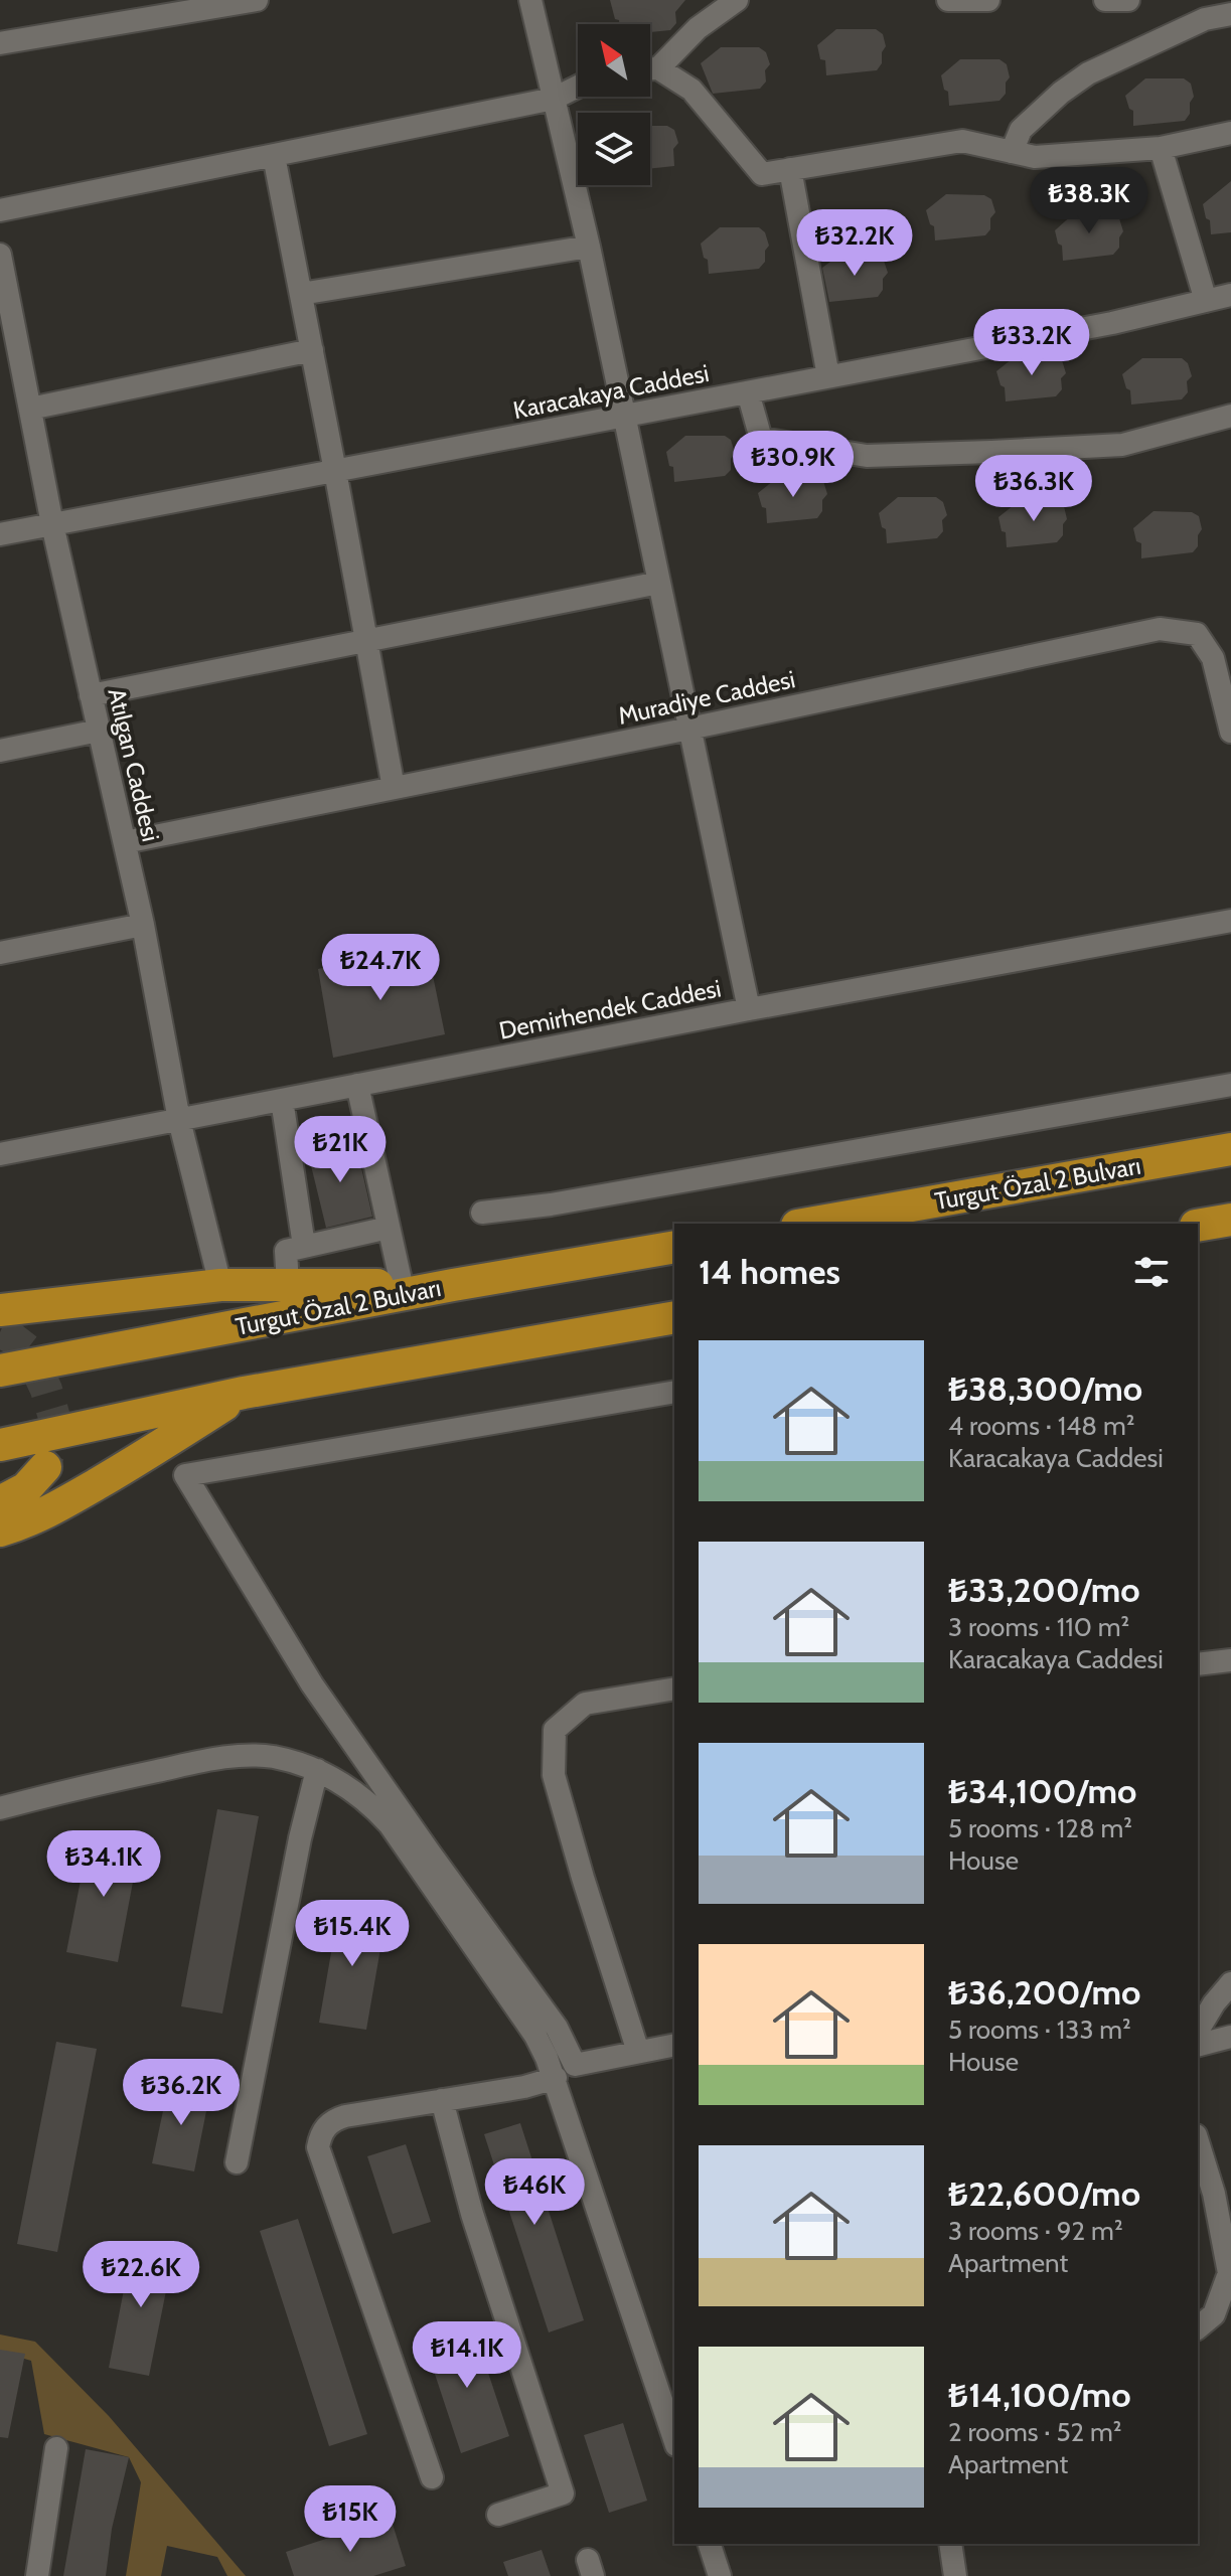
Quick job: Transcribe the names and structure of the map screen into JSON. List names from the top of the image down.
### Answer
{
  "streets": {
    "highway": ["Turgut Özal 2 Bulvarı"],
    "street": [
      "Karacakaya Caddesi",
      "Muradiye Caddesi",
      "Atılgan Caddesi",
      "Demirhendek Caddesi"
    ]
  },
  "crossings": [
    ["Karacakaya Caddesi", "Atılgan Caddesi"],
    ["Muradiye Caddesi", "Atılgan Caddesi"],
    ["Atılgan Caddesi", "Demirhendek Caddesi"]
  ],
  "north": "top left",
  "page": {
    "price": [
      "₺38.3K",
      "₺32.2K",
      "₺33.2K",
      "₺30.9K",
      "₺36.3K",
      "₺24.7K",
      "₺21K",
      "₺34.1K",
      "₺15.4K",
      "₺36.2K",
      "₺46K",
      "₺22.6K",
      "₺14.1K",
      "₺15K"
    ],
    "heading": "14 homes",
    "list": [
      {
        "name": "₺38,300/mo",
        "note": "4 rooms · 148 m² · Karacakaya Caddesi"
      },
      {
        "name": "₺33,200/mo",
        "note": "3 rooms · 110 m² · Karacakaya Caddesi"
      },
      {
        "name": "₺34,100/mo",
        "note": "5 rooms · 128 m² · House"
      },
      {
        "name": "₺36,200/mo",
        "note": "5 rooms · 133 m² · House"
      },
      {
        "name": "₺22,600/mo",
        "note": "3 rooms · 92 m² · Apartment"
      },
      {
        "name": "₺14,100/mo",
        "note": "2 rooms · 52 m² · Apartment"
      }
    ]
  }
}
